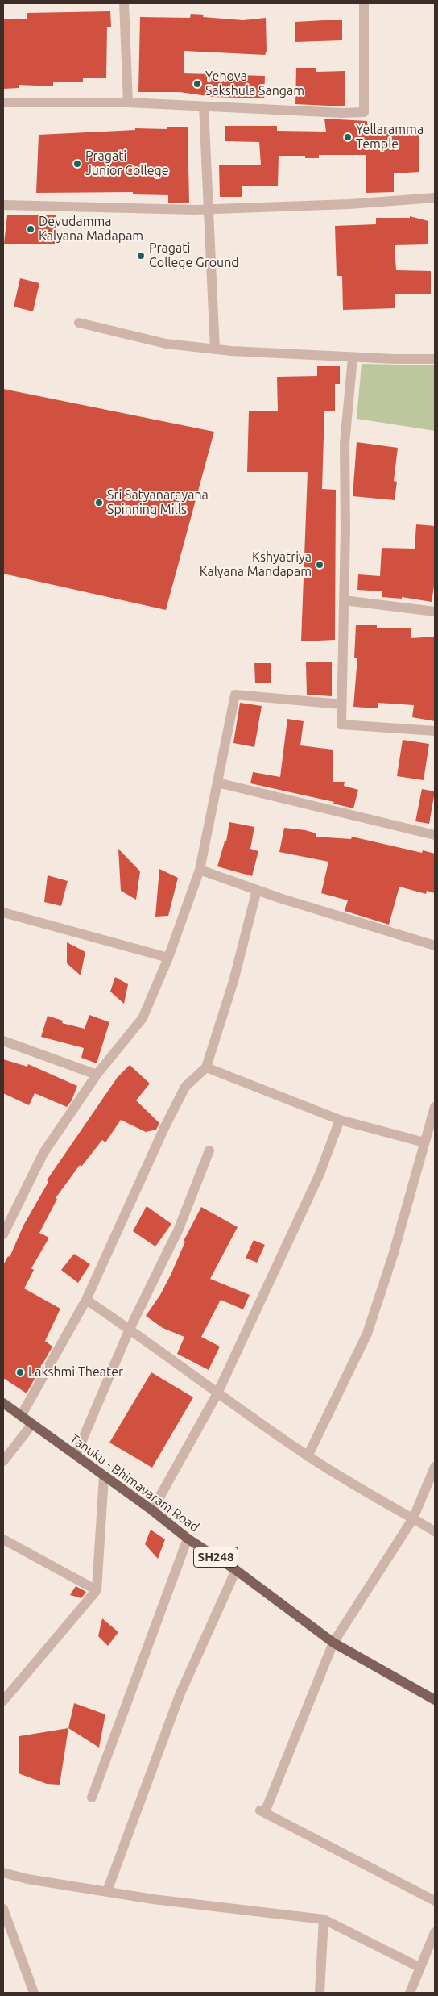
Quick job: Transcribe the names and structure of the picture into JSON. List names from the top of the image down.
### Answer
{
  "streets": {
    "main road": ["Tanuku - Bhimavaram Road", "SH248"]
  },
  "places": [
    "Yehova Sakshula Sangam",
    "Yellaramma Temple",
    "Pragati Junior College",
    "Devudamma Kalyana Madapam",
    "Pragati College Ground",
    "Sri Satyanarayana Spinning Mills",
    "Kshyatriya Kalyana Mandapam",
    "Lakshmi Theater"
  ]
}
